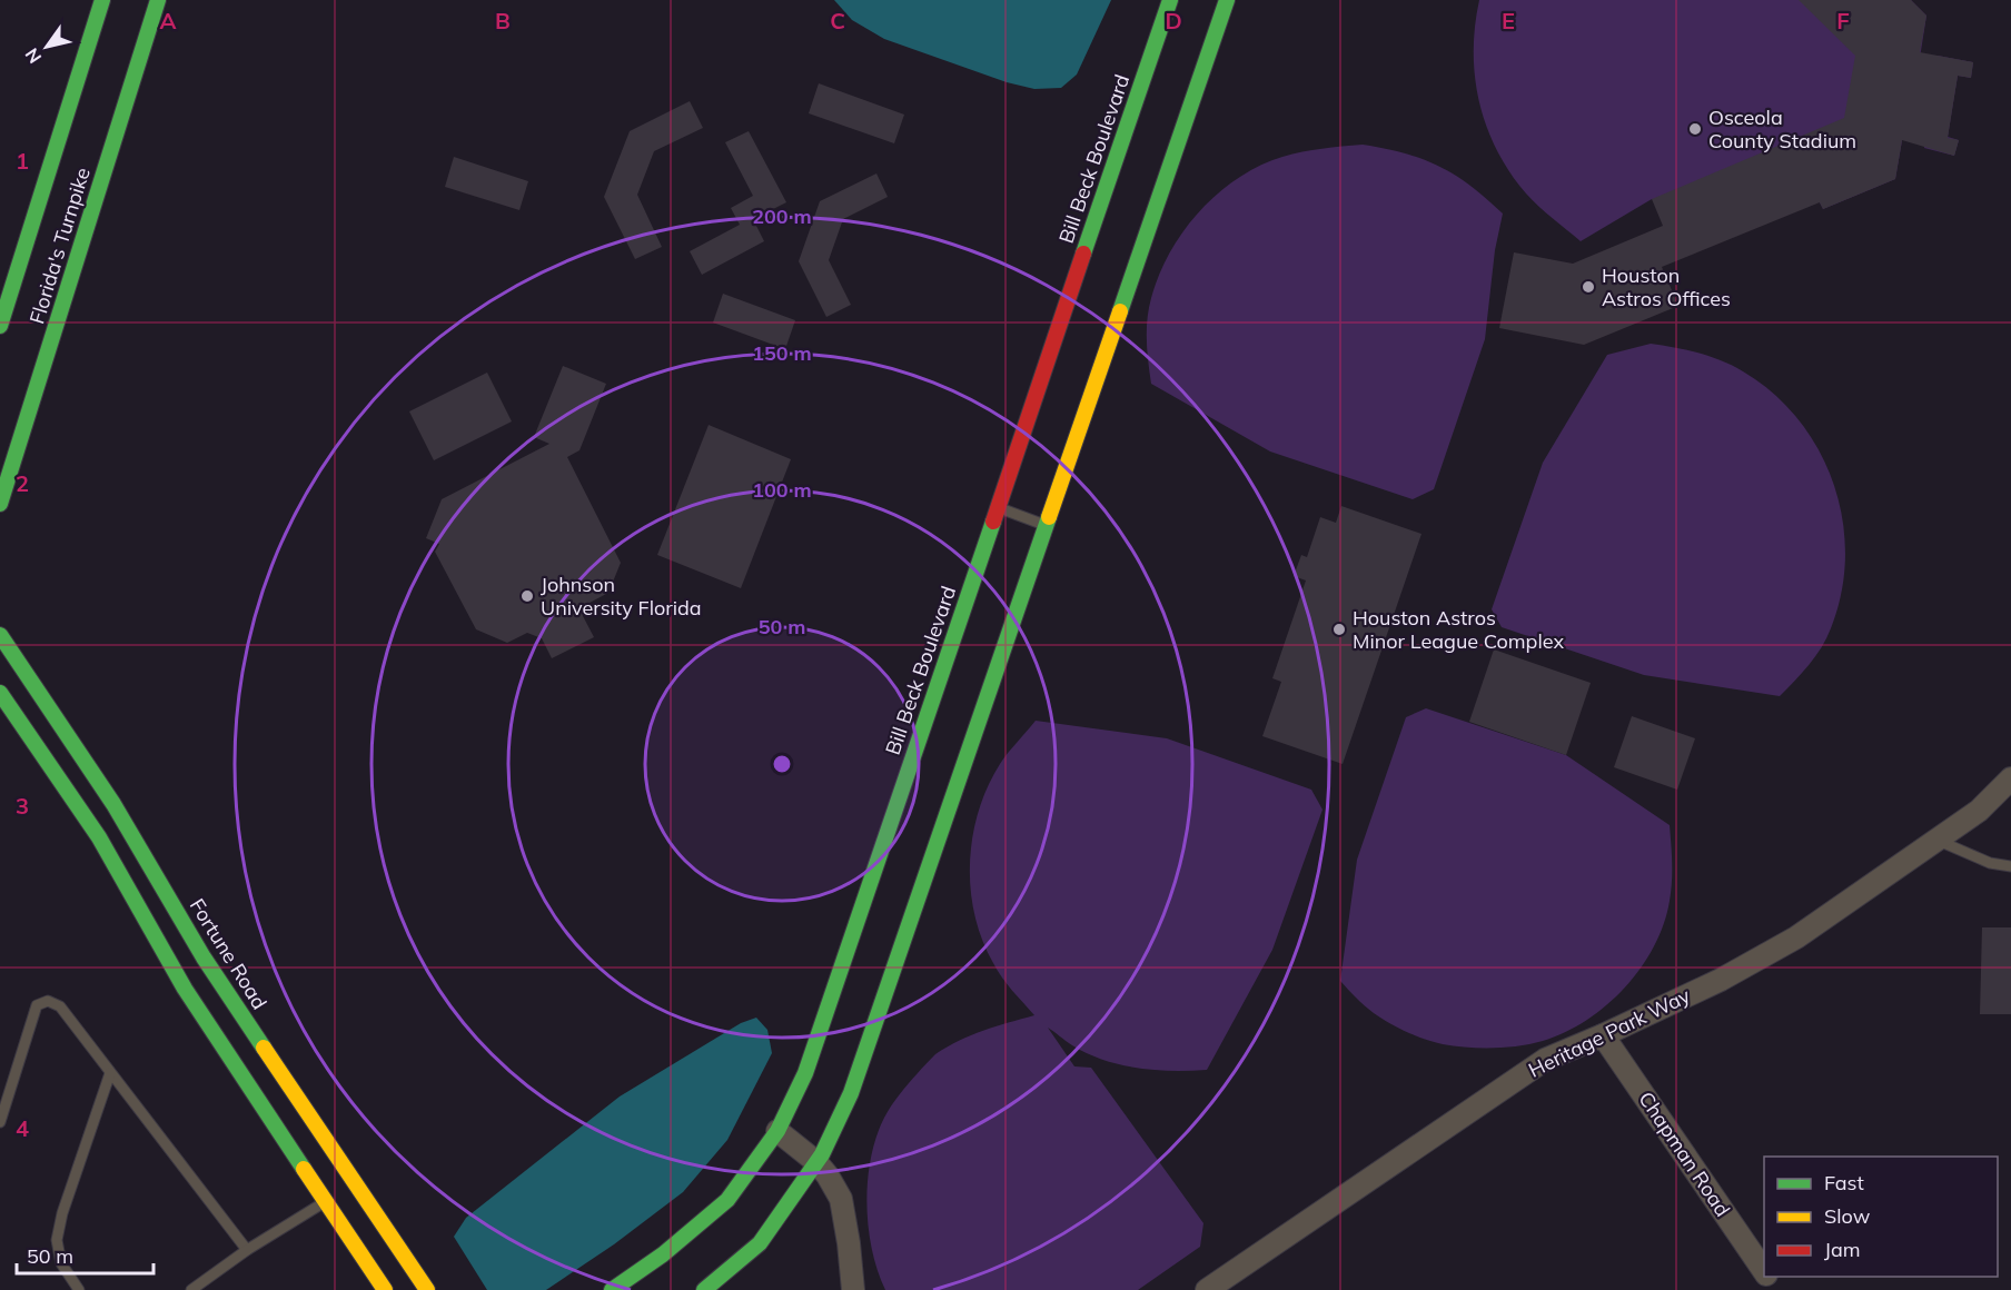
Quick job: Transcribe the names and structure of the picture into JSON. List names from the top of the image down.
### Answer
{
  "streets": {
    "main road": ["Bill Beck Boulevard", "Florida's Turnpike", "Fortune Road"],
    "street": ["Heritage Park Way", "Chapman Road"]
  },
  "crossings": [
    ["Heritage Park Way", "Chapman Road"]
  ],
  "places": [
    "Osceola County Stadium",
    "Houston Astros Offices",
    "Johnson University Florida",
    "Houston Astros Minor League Complex"
  ],
  "legend": ["Fast", "Slow", "Jam"],
  "scale_bar": "50 m",
  "north": "bottom left",
  "grid": {
    "columns": [
      "A",
      "B",
      "C",
      "D",
      "E",
      "F"
    ],
    "rows": [
      "1",
      "2",
      "3",
      "4"
    ]
  },
  "rings": [
    "200 m",
    "150 m",
    "100 m",
    "50 m"
  ]
}
